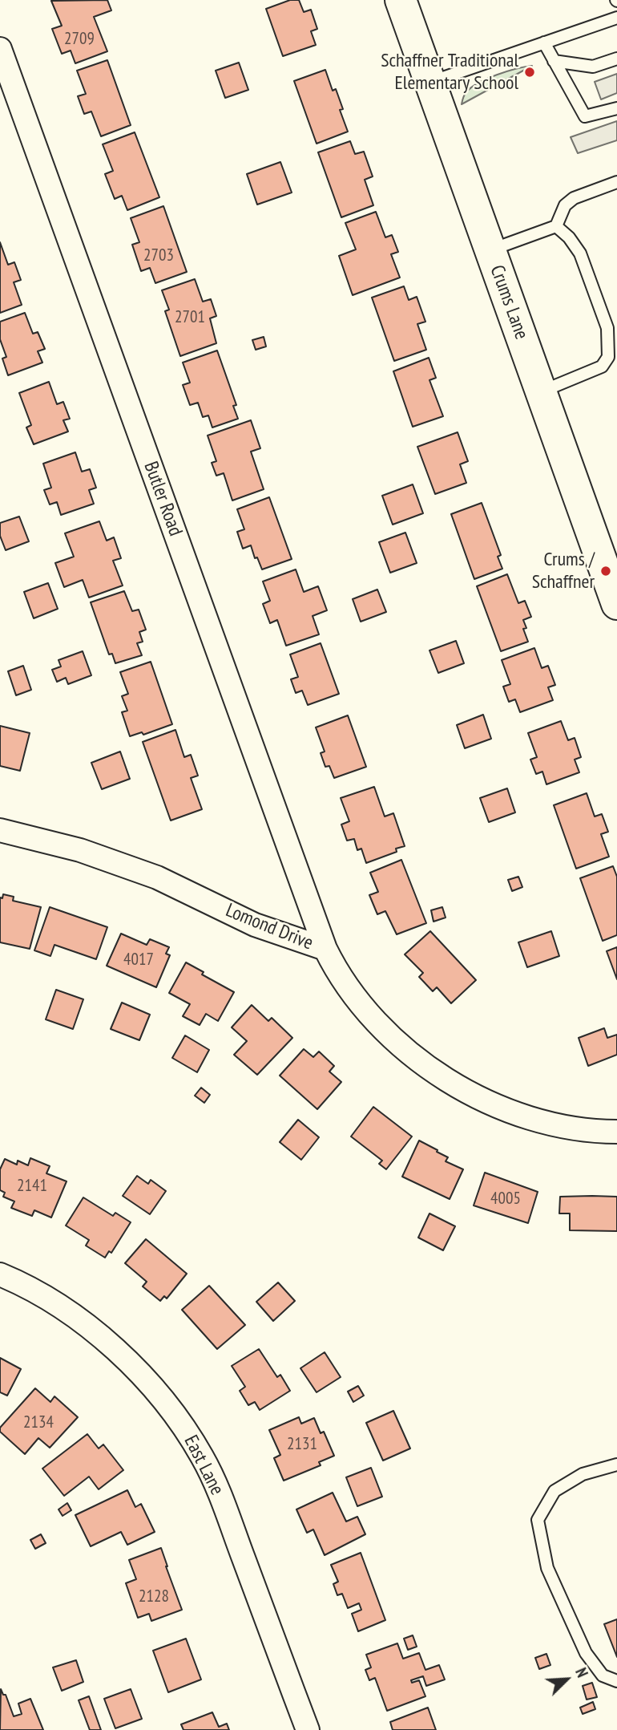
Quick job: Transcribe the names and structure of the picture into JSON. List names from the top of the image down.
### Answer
{
  "streets": {
    "main road": ["Crums Lane"],
    "street": ["Butler Road", "Lomond Drive", "East Lane"]
  },
  "crossings": [
    ["Butler Road", "Lomond Drive"]
  ],
  "places": ["Schaffner Traditional Elementary School", "Crums / Schaffner"],
  "house_numbers": [
    "2709",
    "2703",
    "2701",
    "4017",
    "2141",
    "4005",
    "2134",
    "2131",
    "2128"
  ],
  "north": "top right"
}
